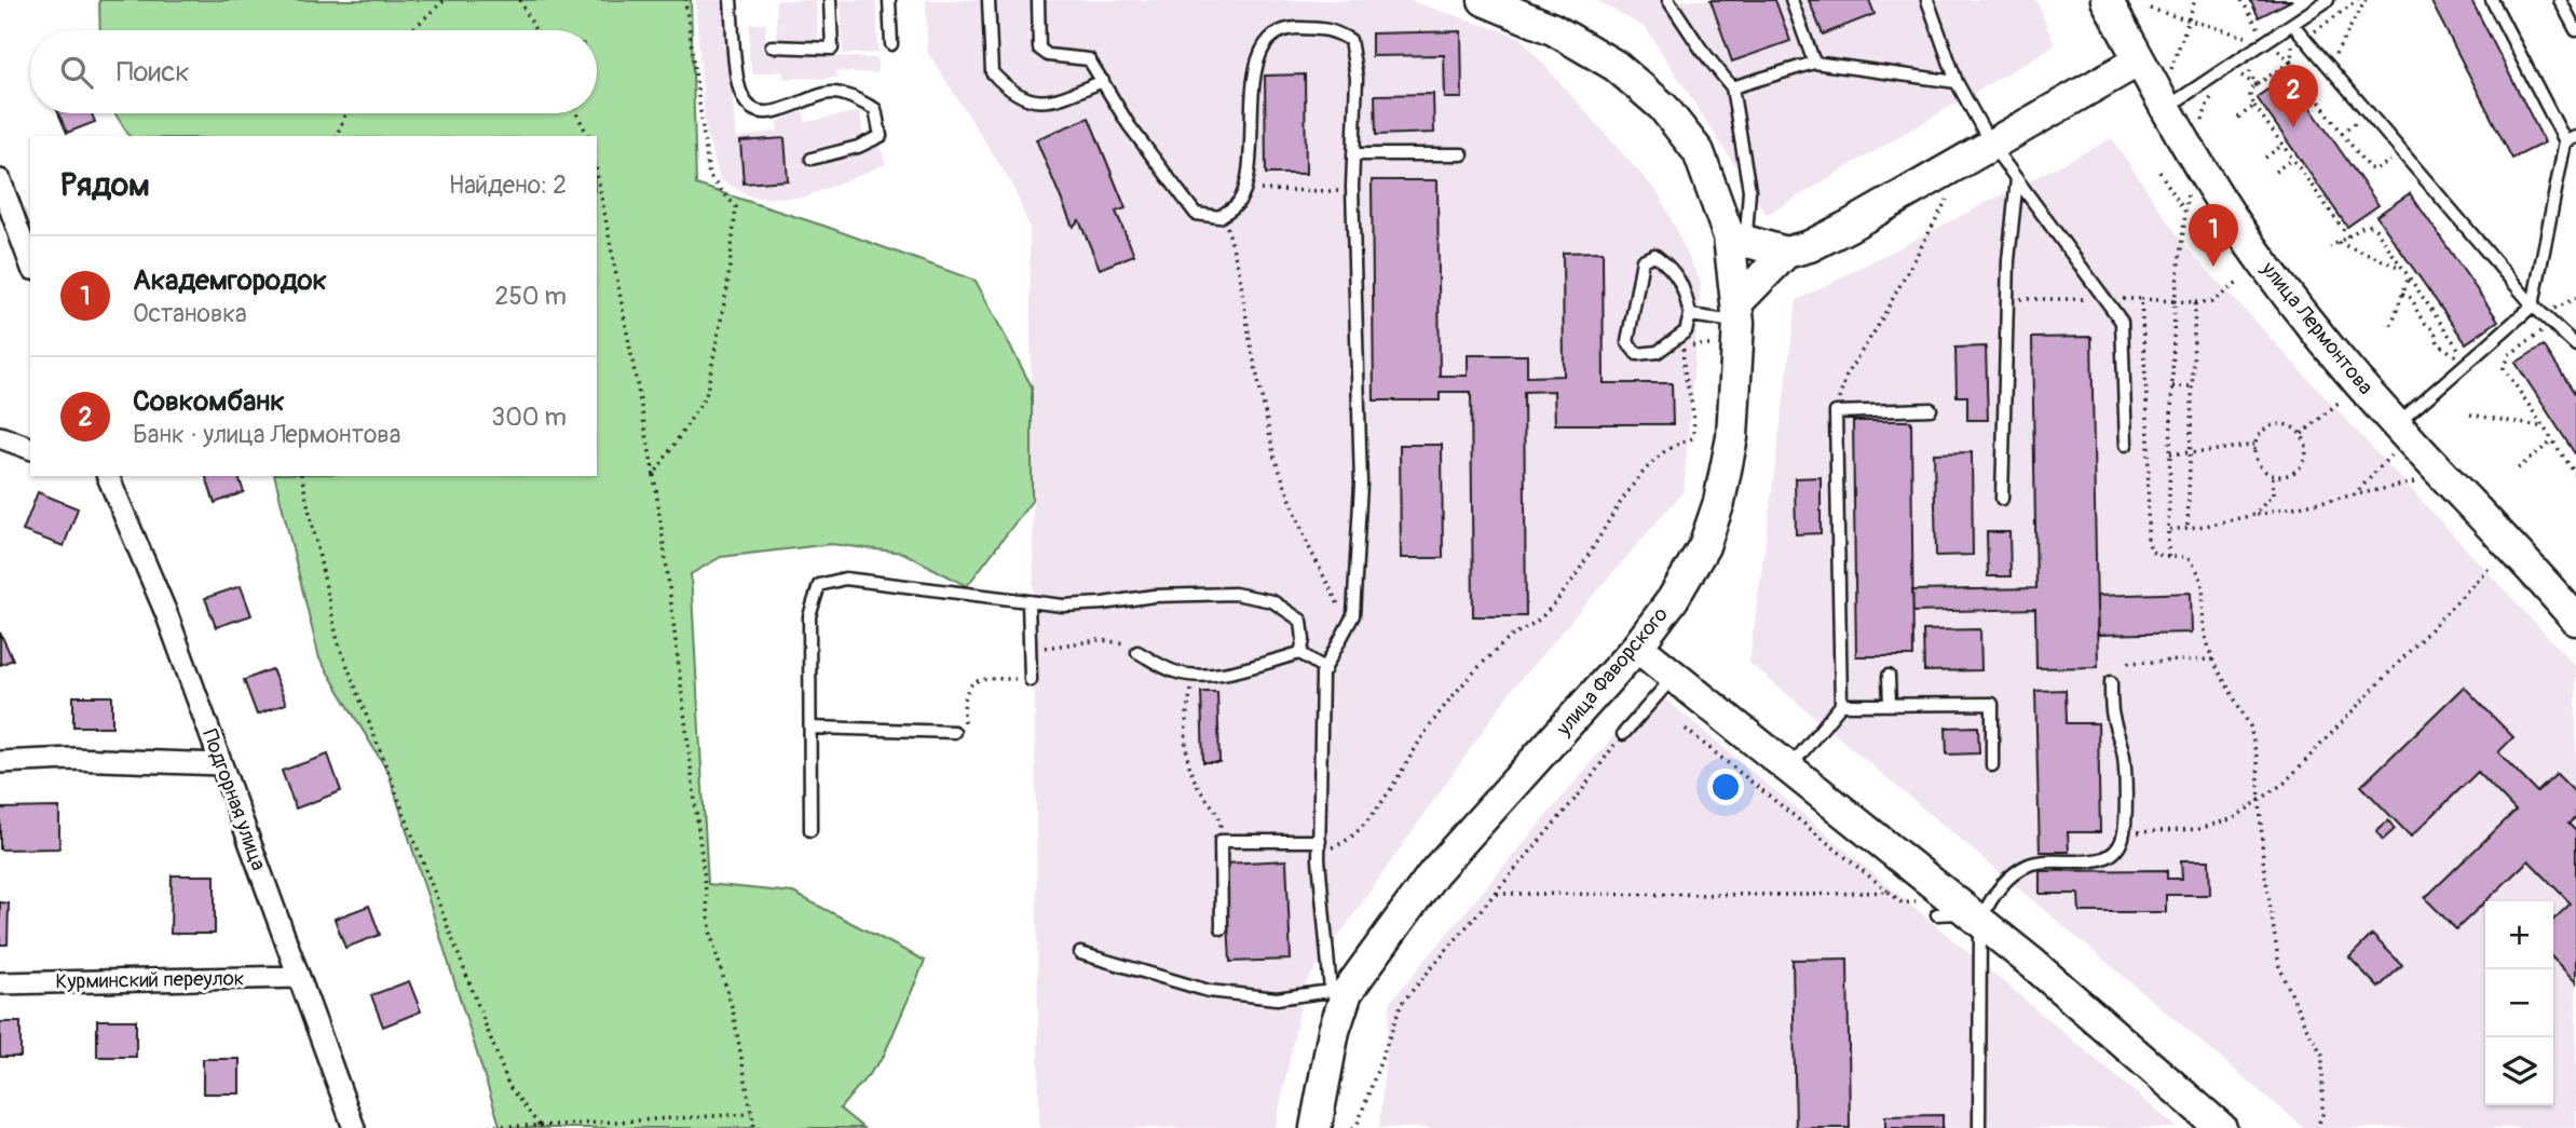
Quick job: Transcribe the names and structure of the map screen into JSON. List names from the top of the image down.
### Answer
{
  "streets": {
    "street": [
      "улица Лермонтова",
      "улица Фаворского",
      "Подгорная улица",
      "Курминский переулок"
    ]
  },
  "crossings": [
    ["Подгорная улица", "Курминский переулок"]
  ],
  "page": {
    "search": "Поиск",
    "pins": ["2", "1"],
    "heading": ["Рядом", "Найдено: 2"],
    "list": [
      {
        "mark": "1",
        "name": "Академгородок",
        "note": "Остановка",
        "value": "250 m"
      },
      {
        "mark": "2",
        "name": "Совкомбанк",
        "note": "Банк · улица Лермонтова",
        "value": "300 m"
      }
    ],
    "map_buttons": ["+", "−"]
  }
}
